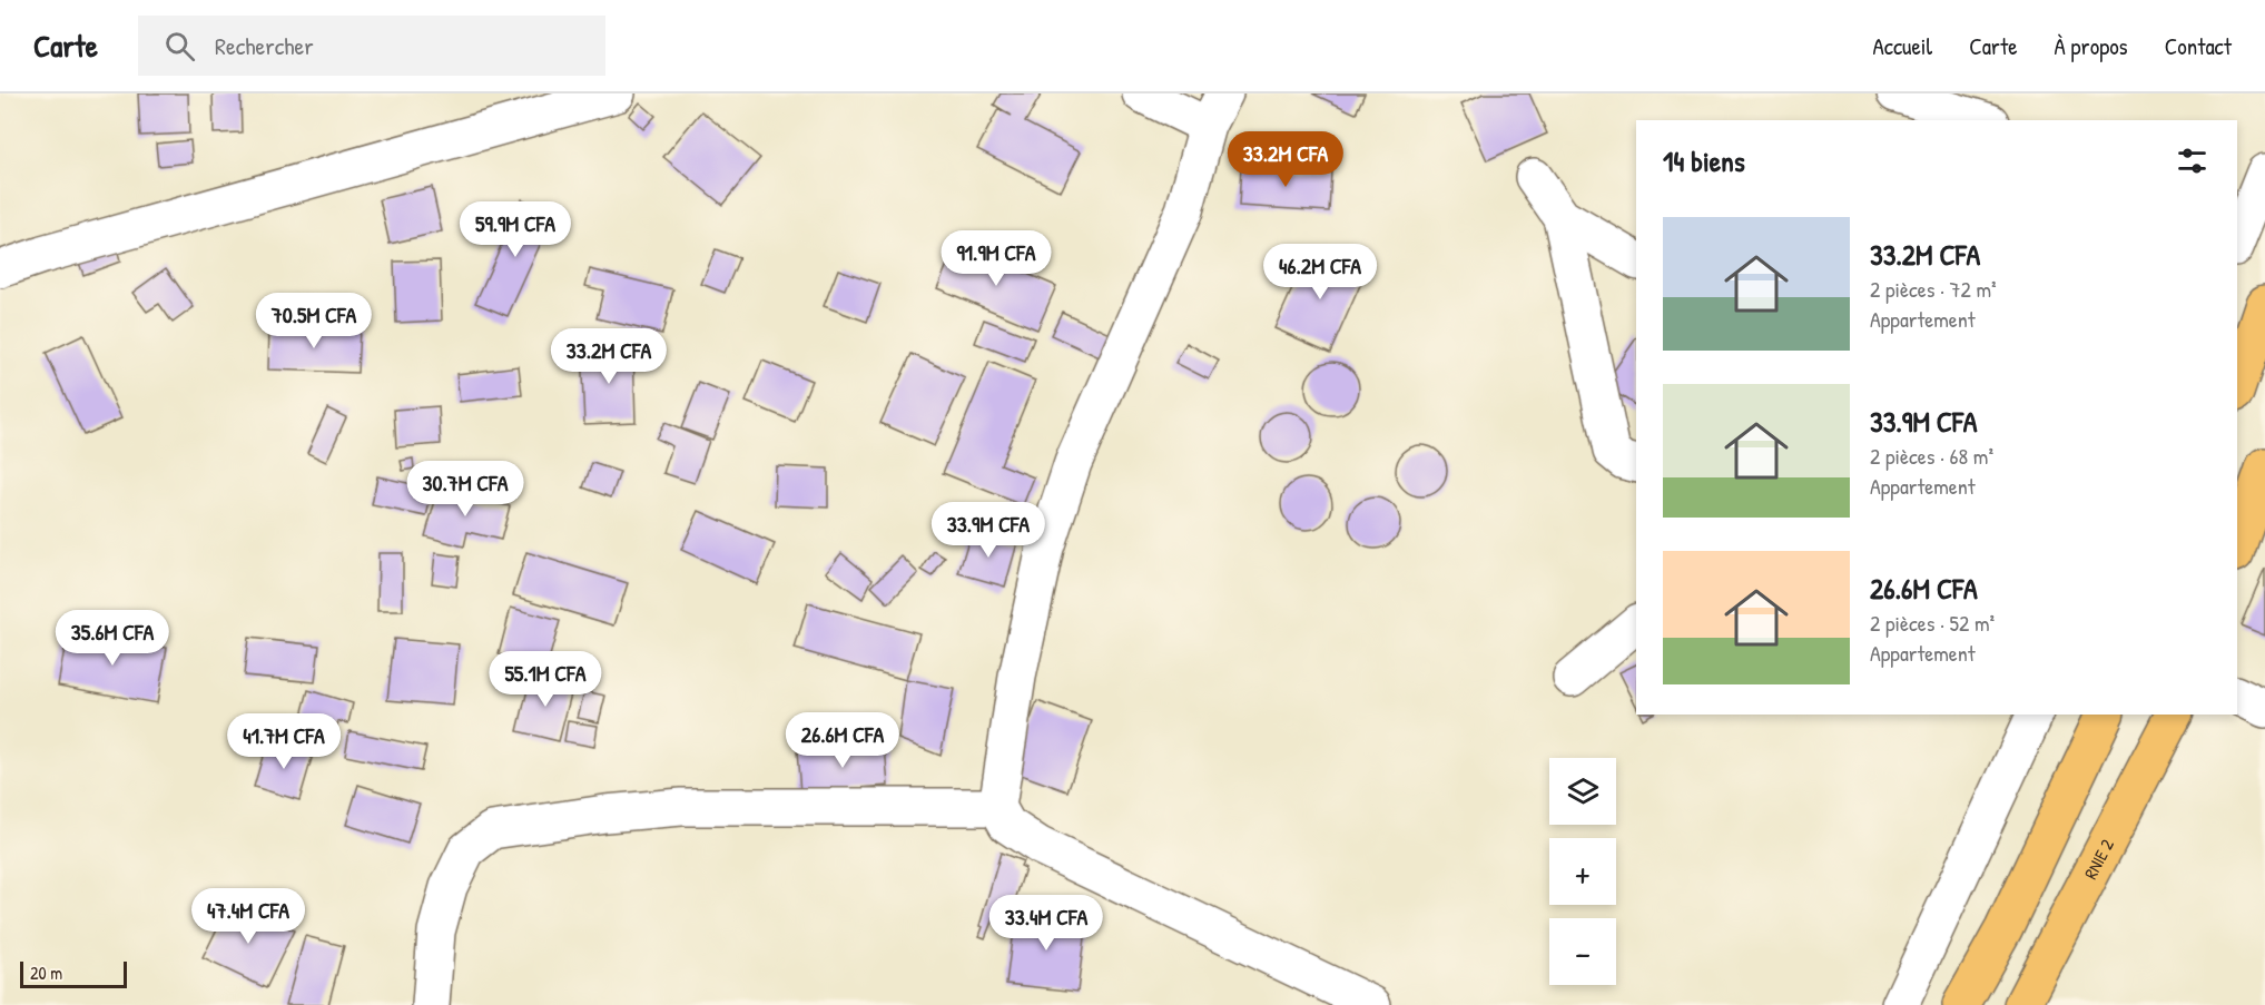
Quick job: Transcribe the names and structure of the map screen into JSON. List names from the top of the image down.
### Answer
{
  "streets": {
    "highway": ["RNIE 2"]
  },
  "scale_bar": "20 m",
  "page": {
    "header": "Carte",
    "search": "Rechercher",
    "nav": [
      "Accueil",
      "Carte",
      "À propos",
      "Contact"
    ],
    "heading": "14 biens",
    "price": [
      "33.2M CFA",
      "59.9M CFA",
      "91.9M CFA",
      "46.2M CFA",
      "70.5M CFA",
      "33.2M CFA",
      "30.7M CFA",
      "33.9M CFA",
      "35.6M CFA",
      "55.1M CFA",
      "26.6M CFA",
      "41.7M CFA",
      "47.4M CFA",
      "33.4M CFA"
    ],
    "list": [
      {
        "name": "33.2M CFA",
        "note": "2 pièces · 72 m² · Appartement"
      },
      {
        "name": "33.9M CFA",
        "note": "2 pièces · 68 m² · Appartement"
      },
      {
        "name": "26.6M CFA",
        "note": "2 pièces · 52 m² · Appartement"
      }
    ],
    "map_buttons": ["+", "−"],
    "scale": "20 m"
  }
}
